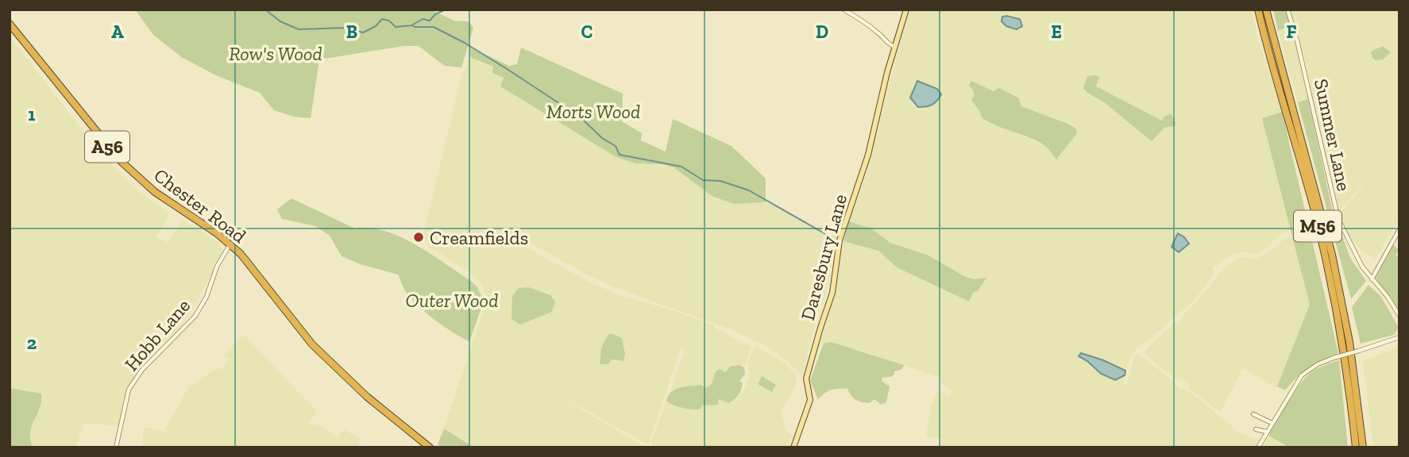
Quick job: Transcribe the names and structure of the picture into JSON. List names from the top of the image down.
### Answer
{
  "streets": {
    "highway": ["A56", "Chester Road", "M56"],
    "main road": ["Daresbury Lane"],
    "street": ["Summer Lane", "Hobb Lane"]
  },
  "crossings": [
    ["Chester Road", "Hobb Lane"]
  ],
  "parks": ["Row's Wood", "Morts Wood", "Outer Wood"],
  "places": ["Creamfields"],
  "grid": {
    "columns": [
      "A",
      "B",
      "C",
      "D",
      "E",
      "F"
    ],
    "rows": ["1", "2"]
  }
}
